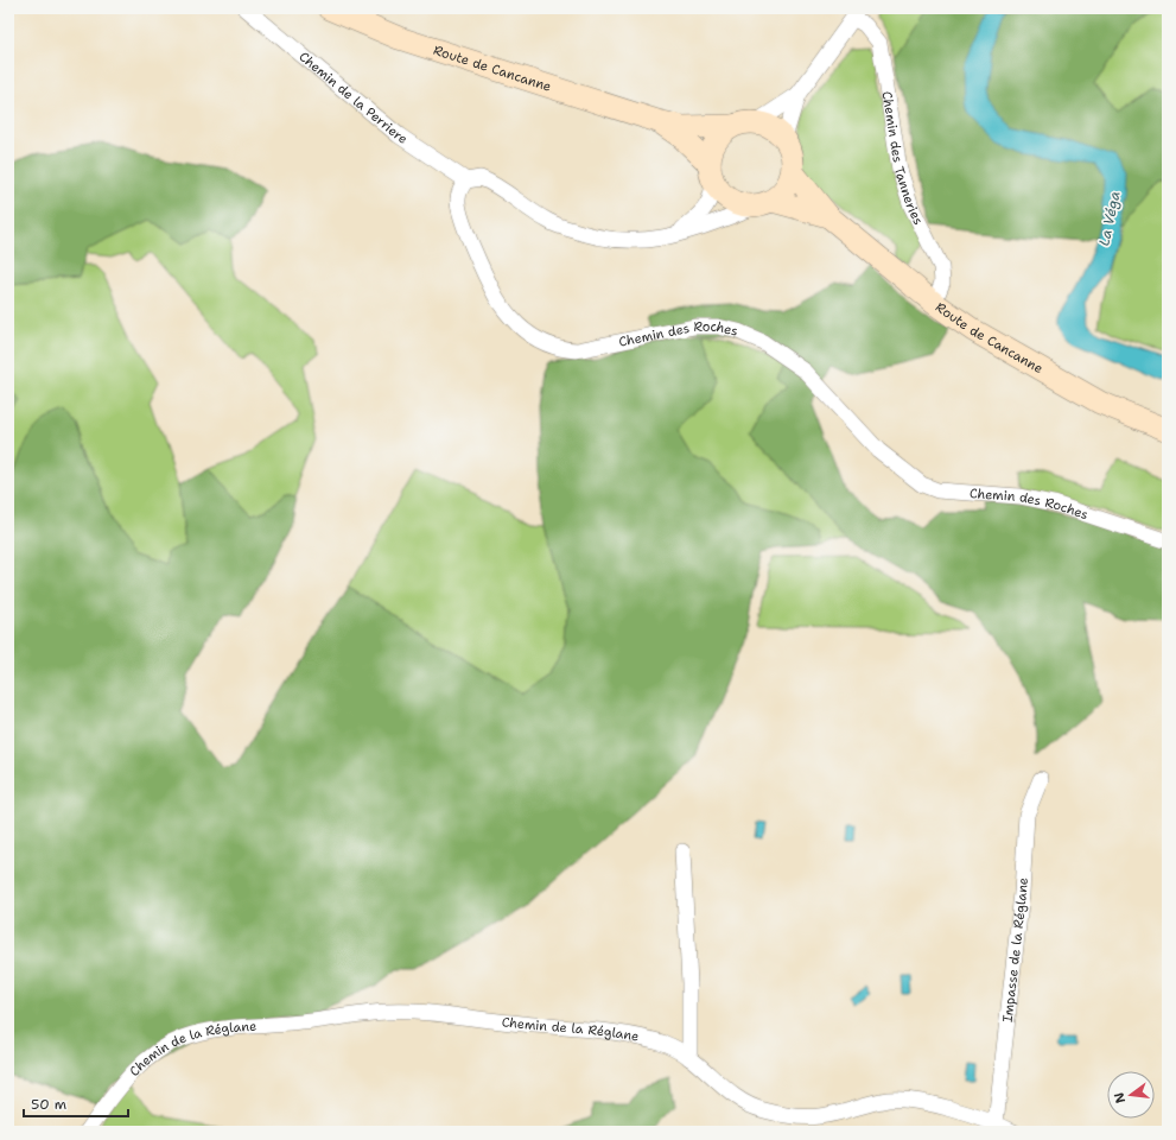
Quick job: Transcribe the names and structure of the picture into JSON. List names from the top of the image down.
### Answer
{
  "streets": {
    "main road": ["Route de Cancanne"],
    "street": [
      "Chemin de la Perriere",
      "Chemin des Tanneries",
      "Chemin des Roches",
      "Impasse de la Réglane",
      "Chemin de la Réglane"
    ]
  },
  "crossings": [
    ["Route de Cancanne", "Chemin des Tanneries"],
    ["Chemin de la Perriere", "Chemin des Roches"],
    ["Impasse de la Réglane", "Chemin de la Réglane"]
  ],
  "water": ["La Véga"],
  "scale_bar": "50 m",
  "north": "left"
}
